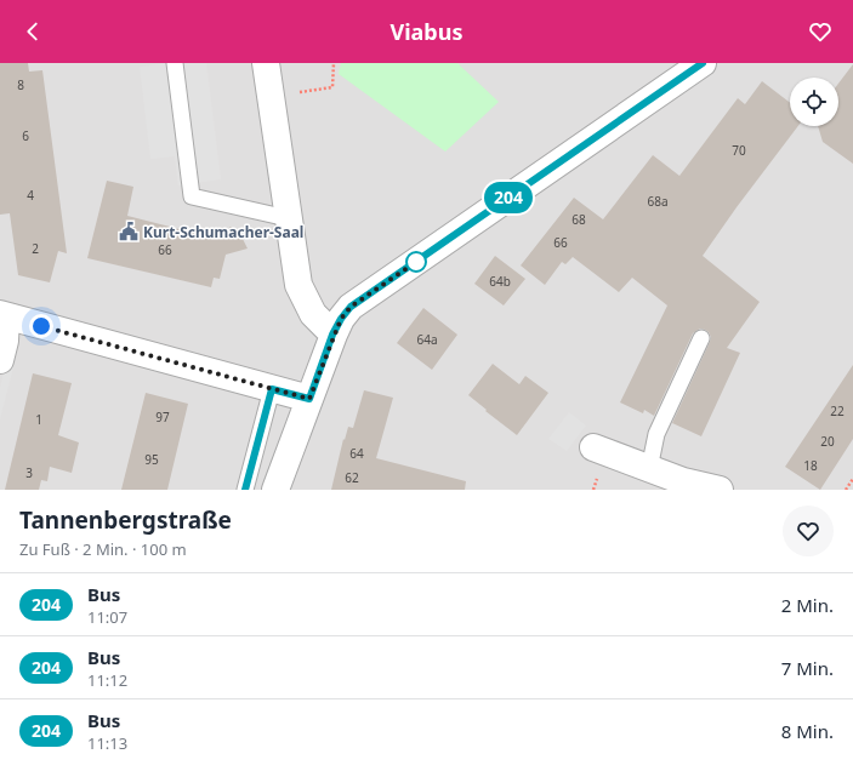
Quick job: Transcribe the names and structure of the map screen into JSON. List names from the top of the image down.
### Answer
{
  "places": {
    "public building": ["Kurt-Schumacher-Saal"]
  },
  "lines": ["bus line 204"],
  "house_numbers": [
    "8",
    "6",
    "70",
    "4",
    "68a",
    "68",
    "66",
    "2",
    "66",
    "64b",
    "64a",
    "22",
    "97",
    "1",
    "20",
    "64",
    "95",
    "18",
    "3",
    "62"
  ],
  "page": {
    "header": "Viabus",
    "on_map": "204",
    "heading": ["Tannenbergstraße", "Zu Fuß · 2 Min. · 100 m"],
    "list": [
      {
        "mark": "204",
        "name": "Bus",
        "note": "11:07",
        "value": "2 Min."
      },
      {
        "mark": "204",
        "name": "Bus",
        "note": "11:12",
        "value": "7 Min."
      },
      {
        "mark": "204",
        "name": "Bus",
        "note": "11:13",
        "value": "8 Min."
      }
    ]
  }
}
